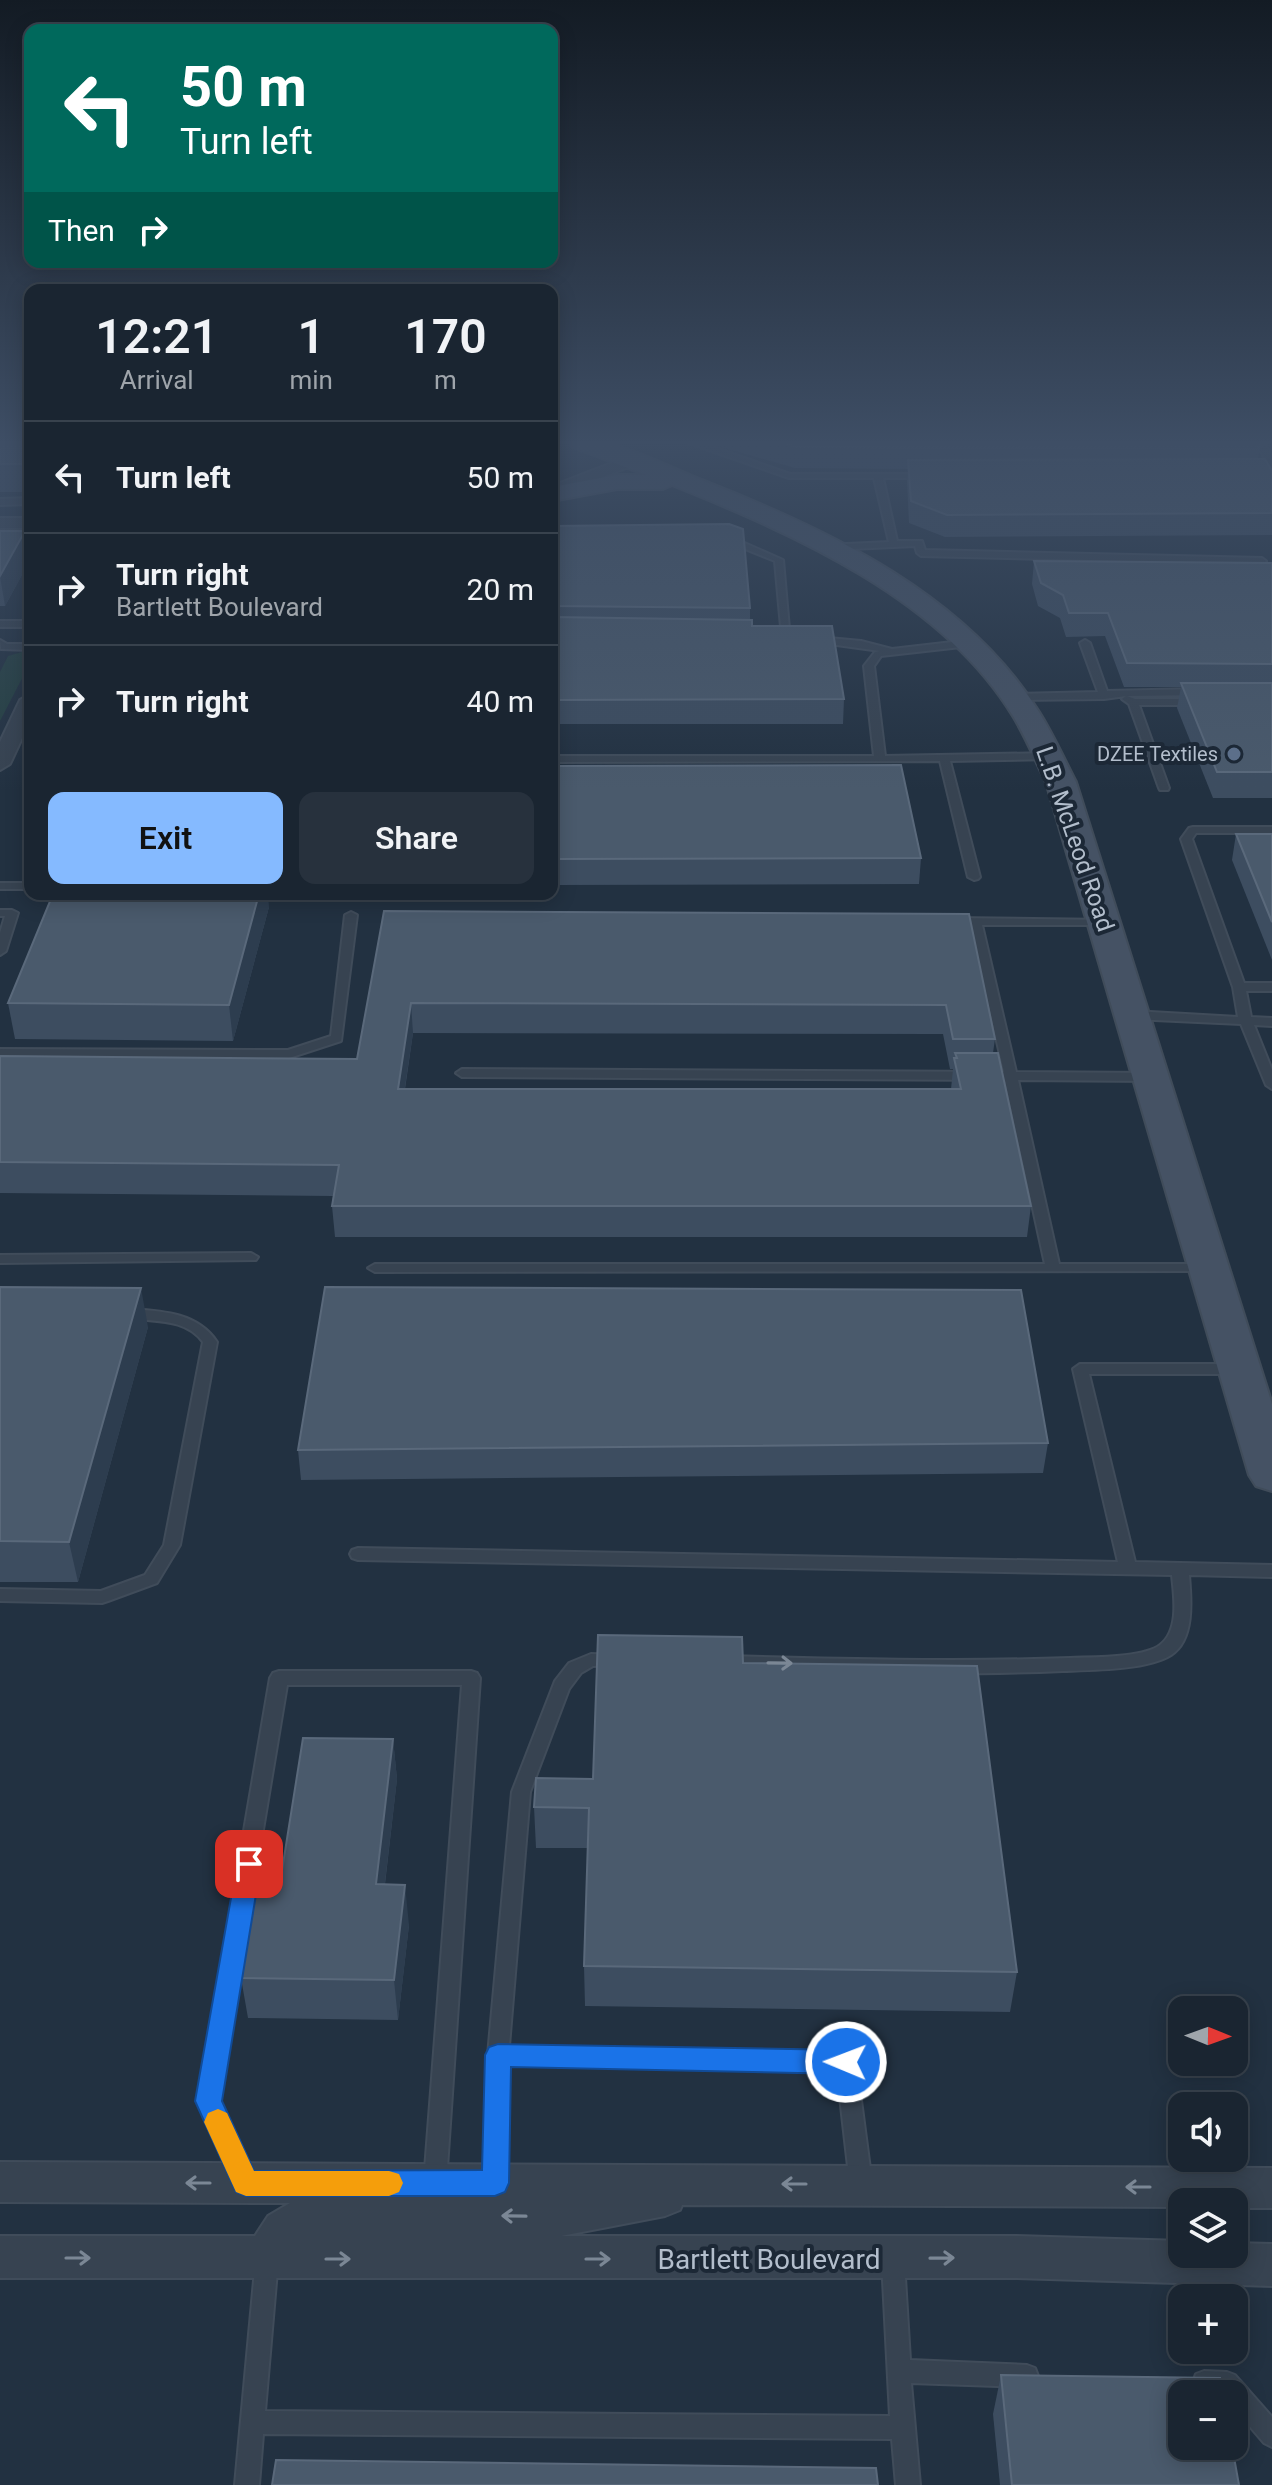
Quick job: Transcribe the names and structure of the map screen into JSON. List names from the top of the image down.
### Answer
{
  "streets": {
    "street": ["L.B. McLeod Road", "Bartlett Boulevard"]
  },
  "places": ["DZEE Textiles"],
  "north": "right",
  "page": {
    "turn": ["50 m", "Turn left"],
    "then": "Then",
    "eta": [
      "12:21",
      "Arrival",
      "1",
      "min",
      "170",
      "m"
    ],
    "list": [
      {
        "name": "Turn left",
        "value": "50 m"
      },
      {
        "name": "Turn right",
        "note": "Bartlett Boulevard",
        "value": "20 m"
      },
      {
        "name": "Turn right",
        "value": "40 m"
      }
    ],
    "buttons": ["Exit", "Share"],
    "map_buttons": ["+", "−"]
  }
}
